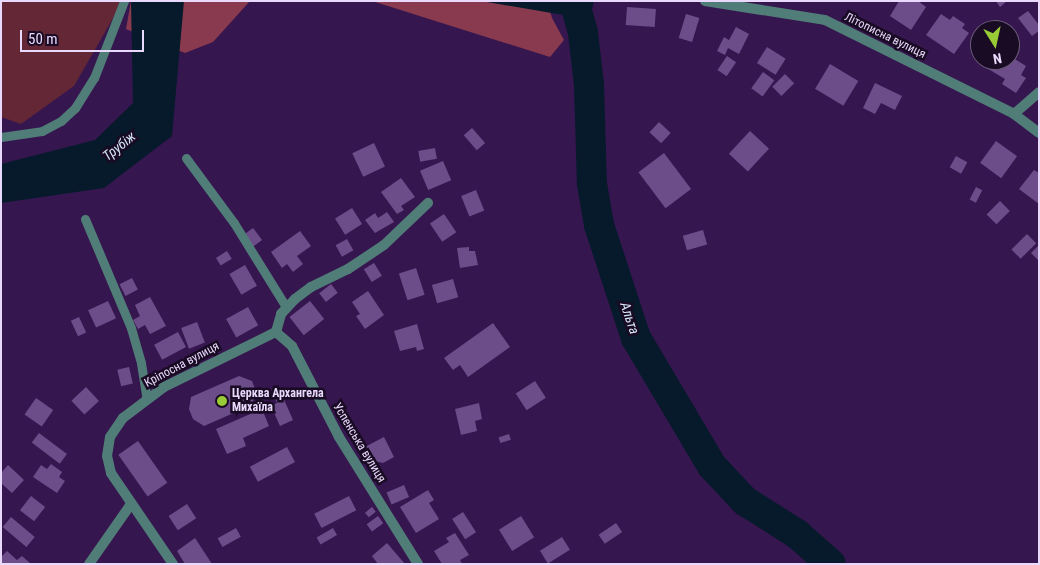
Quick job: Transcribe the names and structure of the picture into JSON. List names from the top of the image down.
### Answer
{
  "streets": {
    "street": ["Літописна вулиця", "Кріпосна вулиця", "Успенська вулиця"]
  },
  "crossings": [
    ["Кріпосна вулиця", "Успенська вулиця"]
  ],
  "water": ["Трубіж", "Альта"],
  "places": ["Церква Архангела Михаїла"],
  "scale_bar": "50 m",
  "north": "bottom"
}
